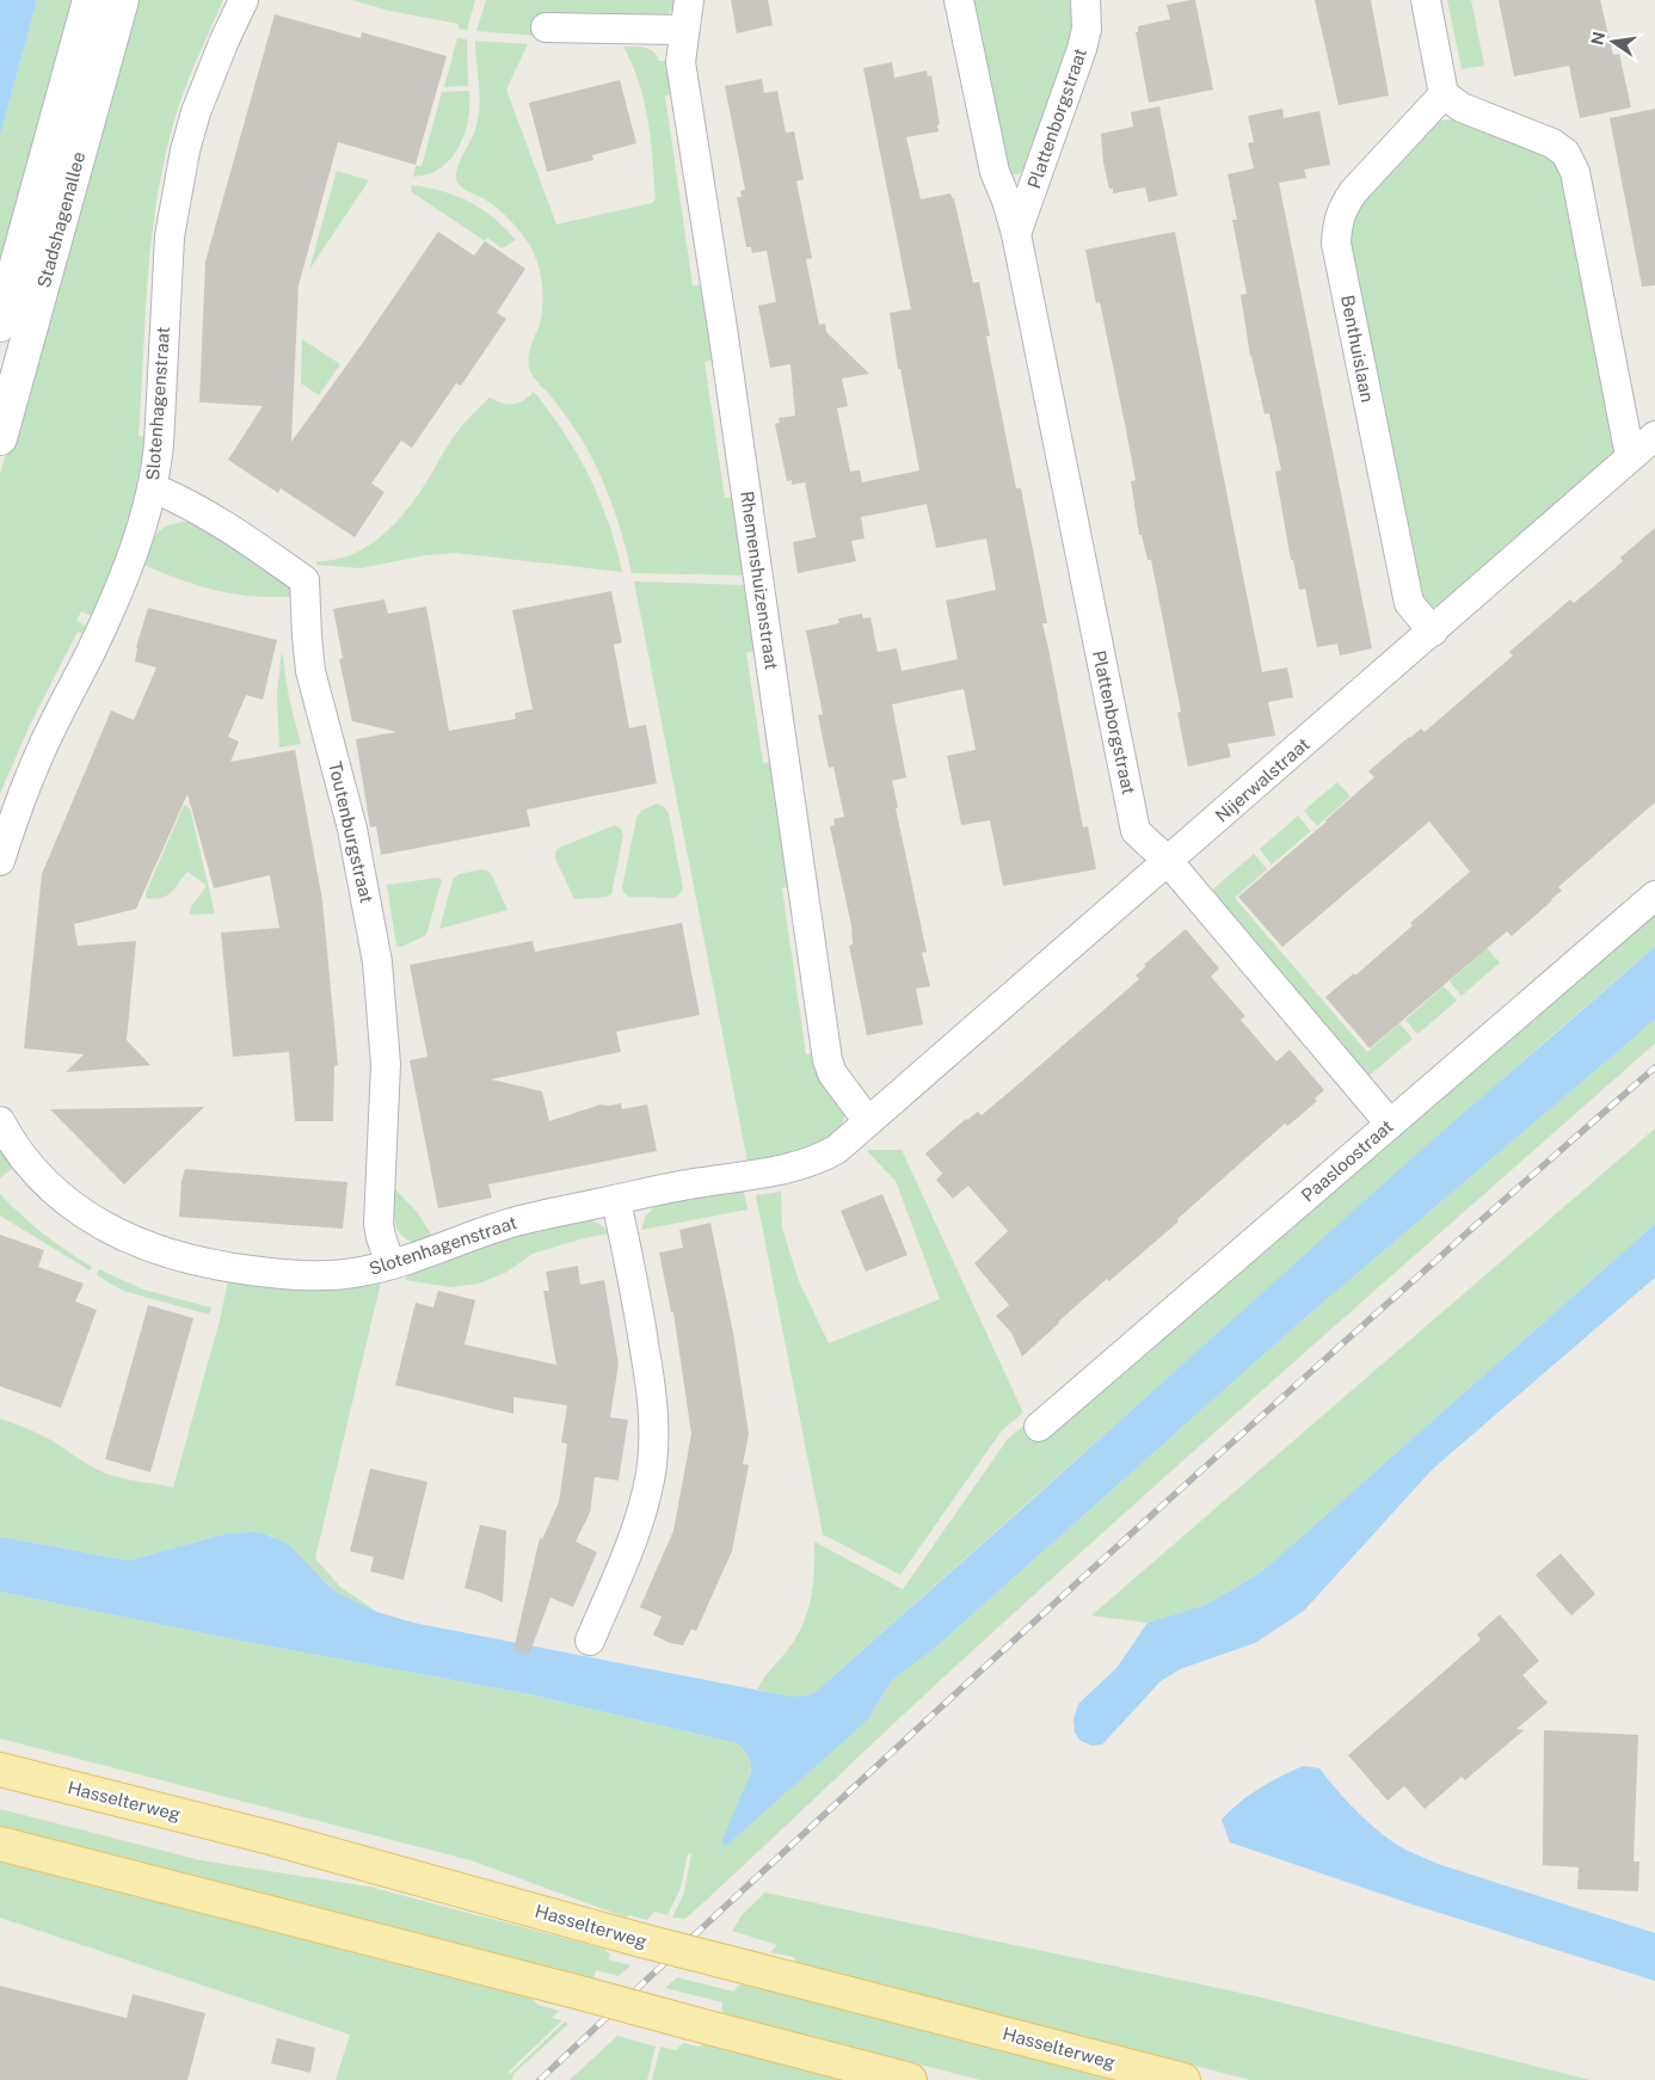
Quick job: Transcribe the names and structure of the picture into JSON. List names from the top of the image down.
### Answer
{
  "streets": {
    "main road": ["Stadshagenallee", "Hasselterweg"],
    "street": [
      "Plattenborgstraat",
      "Benthuislaan",
      "Slotenhagenstraat",
      "Rhemenshuizenstraat",
      "Nijerwalstraat",
      "Toutenburgstraat",
      "Paasloostraat"
    ]
  },
  "crossings": [
    ["Plattenborgstraat", "Nijerwalstraat"],
    ["Plattenborgstraat", "Paasloostraat"],
    ["Benthuislaan", "Nijerwalstraat"],
    ["Slotenhagenstraat", "Rhemenshuizenstraat"],
    ["Slotenhagenstraat", "Nijerwalstraat"],
    ["Slotenhagenstraat", "Toutenburgstraat"],
    ["Rhemenshuizenstraat", "Nijerwalstraat"]
  ],
  "north": "left"
}
